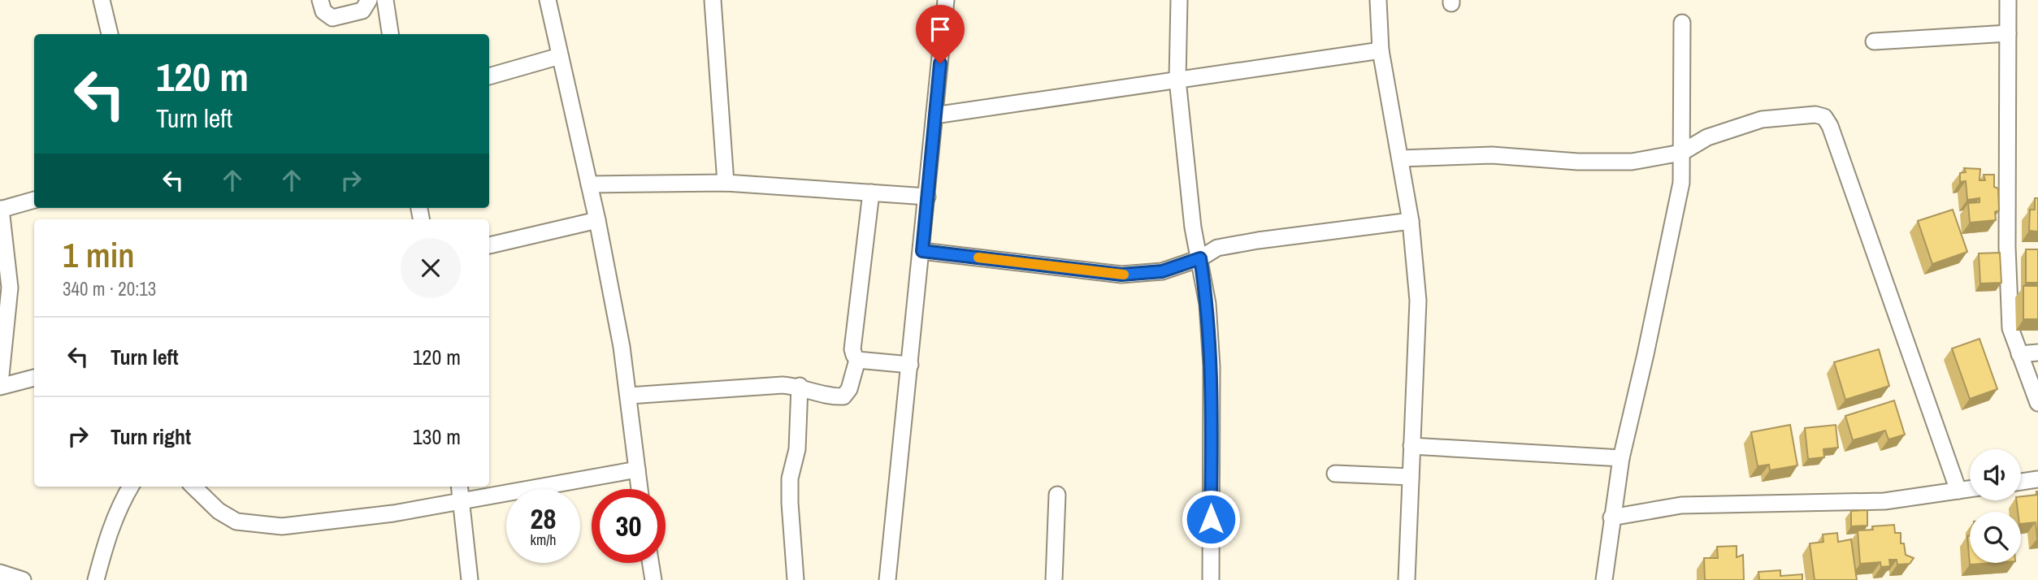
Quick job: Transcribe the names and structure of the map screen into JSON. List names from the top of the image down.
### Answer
{
  "page": {
    "turn": ["120 m", "Turn left"],
    "heading": ["1 min", "340 m · 20:13"],
    "list": [
      {
        "name": "Turn left",
        "value": "120 m"
      },
      {
        "name": "Turn right",
        "value": "130 m"
      }
    ],
    "speed": "28 km/h",
    "limit": "30"
  }
}
